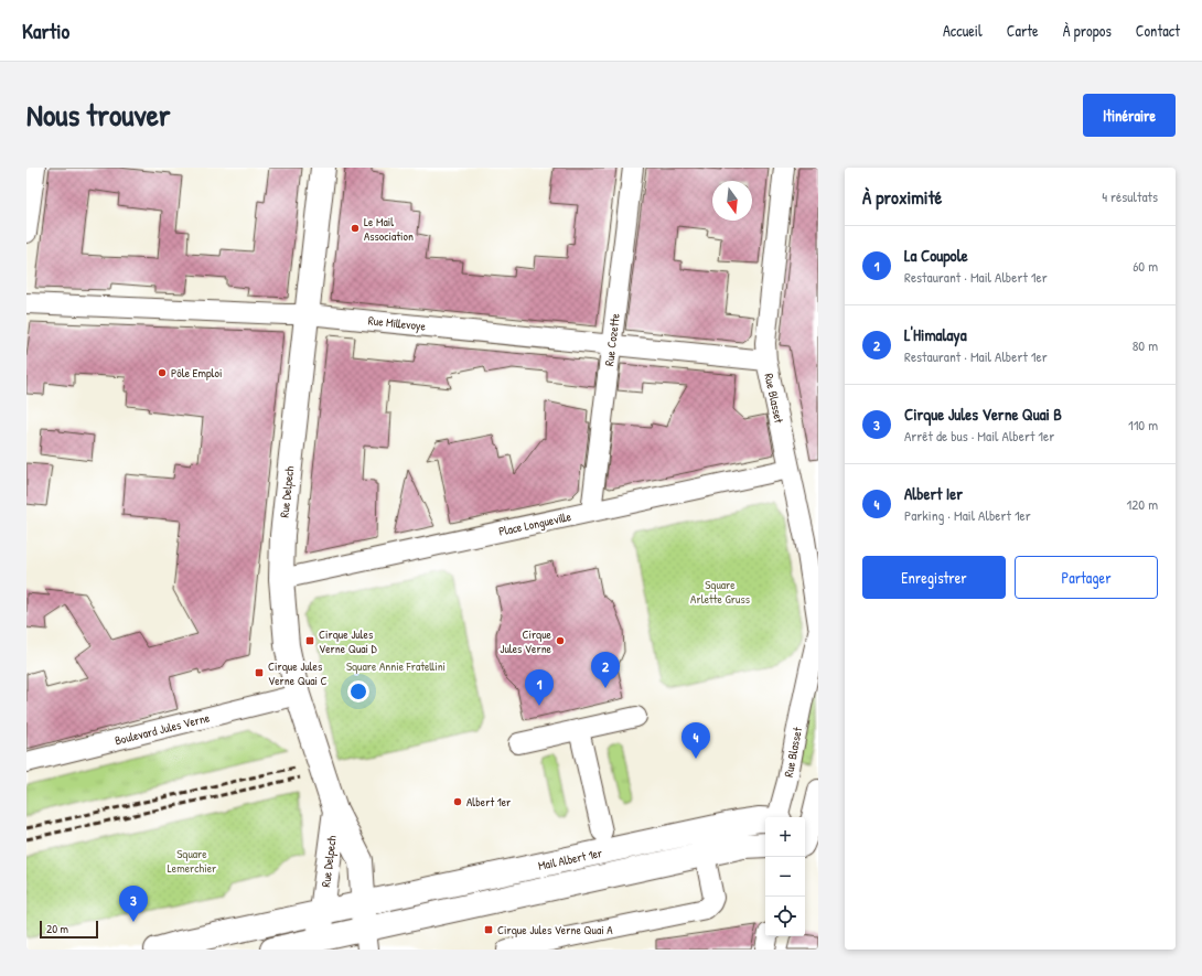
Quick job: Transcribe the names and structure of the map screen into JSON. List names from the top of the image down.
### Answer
{
  "streets": {
    "main road": ["Rue Delpech", "Mail Albert 1er"],
    "street": [
      "Rue Millevoye",
      "Rue Cozette",
      "Rue Blasset",
      "Place Longueville",
      "Boulevard Jules Verne"
    ]
  },
  "crossings": [
    ["Rue Millevoye", "Rue Cozette"],
    ["Rue Millevoye", "Rue Blasset"],
    ["Rue Millevoye", "Rue Delpech"],
    ["Rue Cozette", "Place Longueville"],
    ["Rue Blasset", "Place Longueville"],
    ["Rue Delpech", "Place Longueville"],
    ["Rue Delpech", "Boulevard Jules Verne"],
    ["Rue Delpech", "Mail Albert 1er"]
  ],
  "parks": ["Square Arlette Gruss", "Square Annie Fratellini", "Square Lemerchier"],
  "places": {
    "other": [
      "Le Mail Association",
      "Pôle Emploi",
      "Cirque Jules Verne",
      "Albert 1er"
    ],
    "transit": ["Cirque Jules Verne Quai D", "Cirque Jules Verne Quai C", "Cirque Jules Verne Quai A"]
  },
  "scale_bar": "20 m",
  "north": "bottom",
  "page": {
    "header": "Kartio",
    "nav": [
      "Accueil",
      "Carte",
      "À propos",
      "Contact"
    ],
    "title": "Nous trouver",
    "buttons": [
      "Itinéraire",
      ["Enregistrer", "Partager"]
    ],
    "heading": ["À proximité", "4 résultats"],
    "list": [
      {
        "mark": "1",
        "name": "La Coupole",
        "note": "Restaurant · Mail Albert 1er",
        "value": "60 m"
      },
      {
        "mark": "2",
        "name": "L'Himalaya",
        "note": "Restaurant · Mail Albert 1er",
        "value": "80 m"
      },
      {
        "mark": "3",
        "name": "Cirque Jules Verne Quai B",
        "note": "Arrêt de bus · Mail Albert 1er",
        "value": "110 m"
      },
      {
        "mark": "4",
        "name": "Albert Ier",
        "note": "Parking · Mail Albert 1er",
        "value": "120 m"
      }
    ],
    "pins": [
      "2",
      "1",
      "4",
      "3"
    ],
    "map_buttons": ["+", "−"],
    "scale": "20 m"
  }
}
